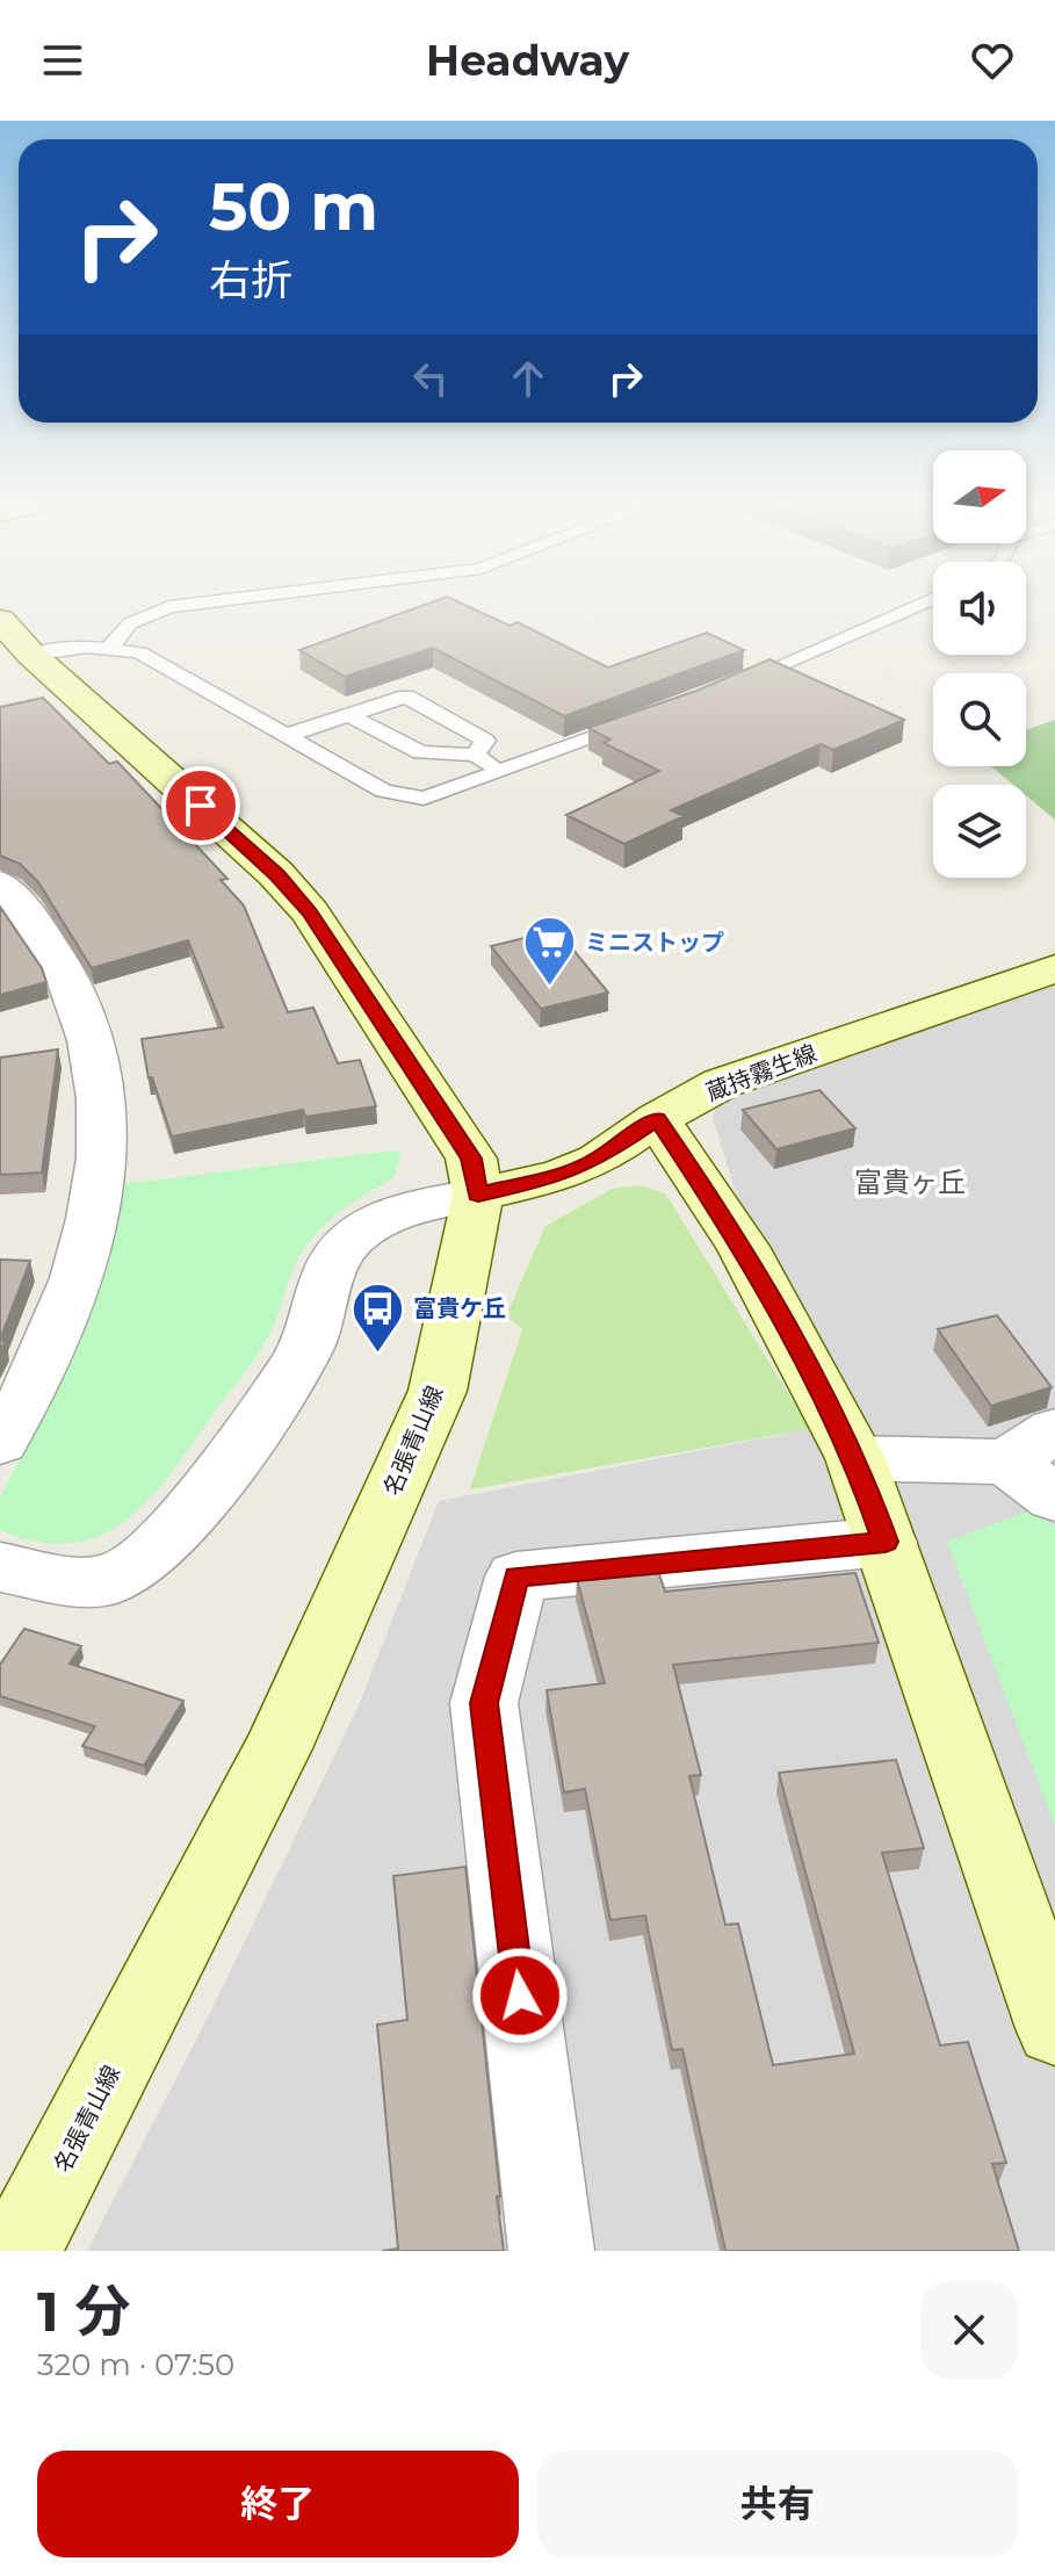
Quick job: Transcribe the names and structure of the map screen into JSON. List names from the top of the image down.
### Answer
{
  "streets": {
    "main road": ["蔵持霧生線", "名張青山線"]
  },
  "crossings": [
    ["蔵持霧生線", "名張青山線"]
  ],
  "districts": ["富貴ヶ丘"],
  "places": {
    "supermarket": ["ミニストップ"],
    "bus stop": ["富貴ケ丘"]
  },
  "north": "right",
  "page": {
    "header": "Headway",
    "turn": ["50 m", "右折"],
    "heading": ["1 分", "320 m · 07:50"],
    "buttons": ["終了", "共有"]
  }
}
